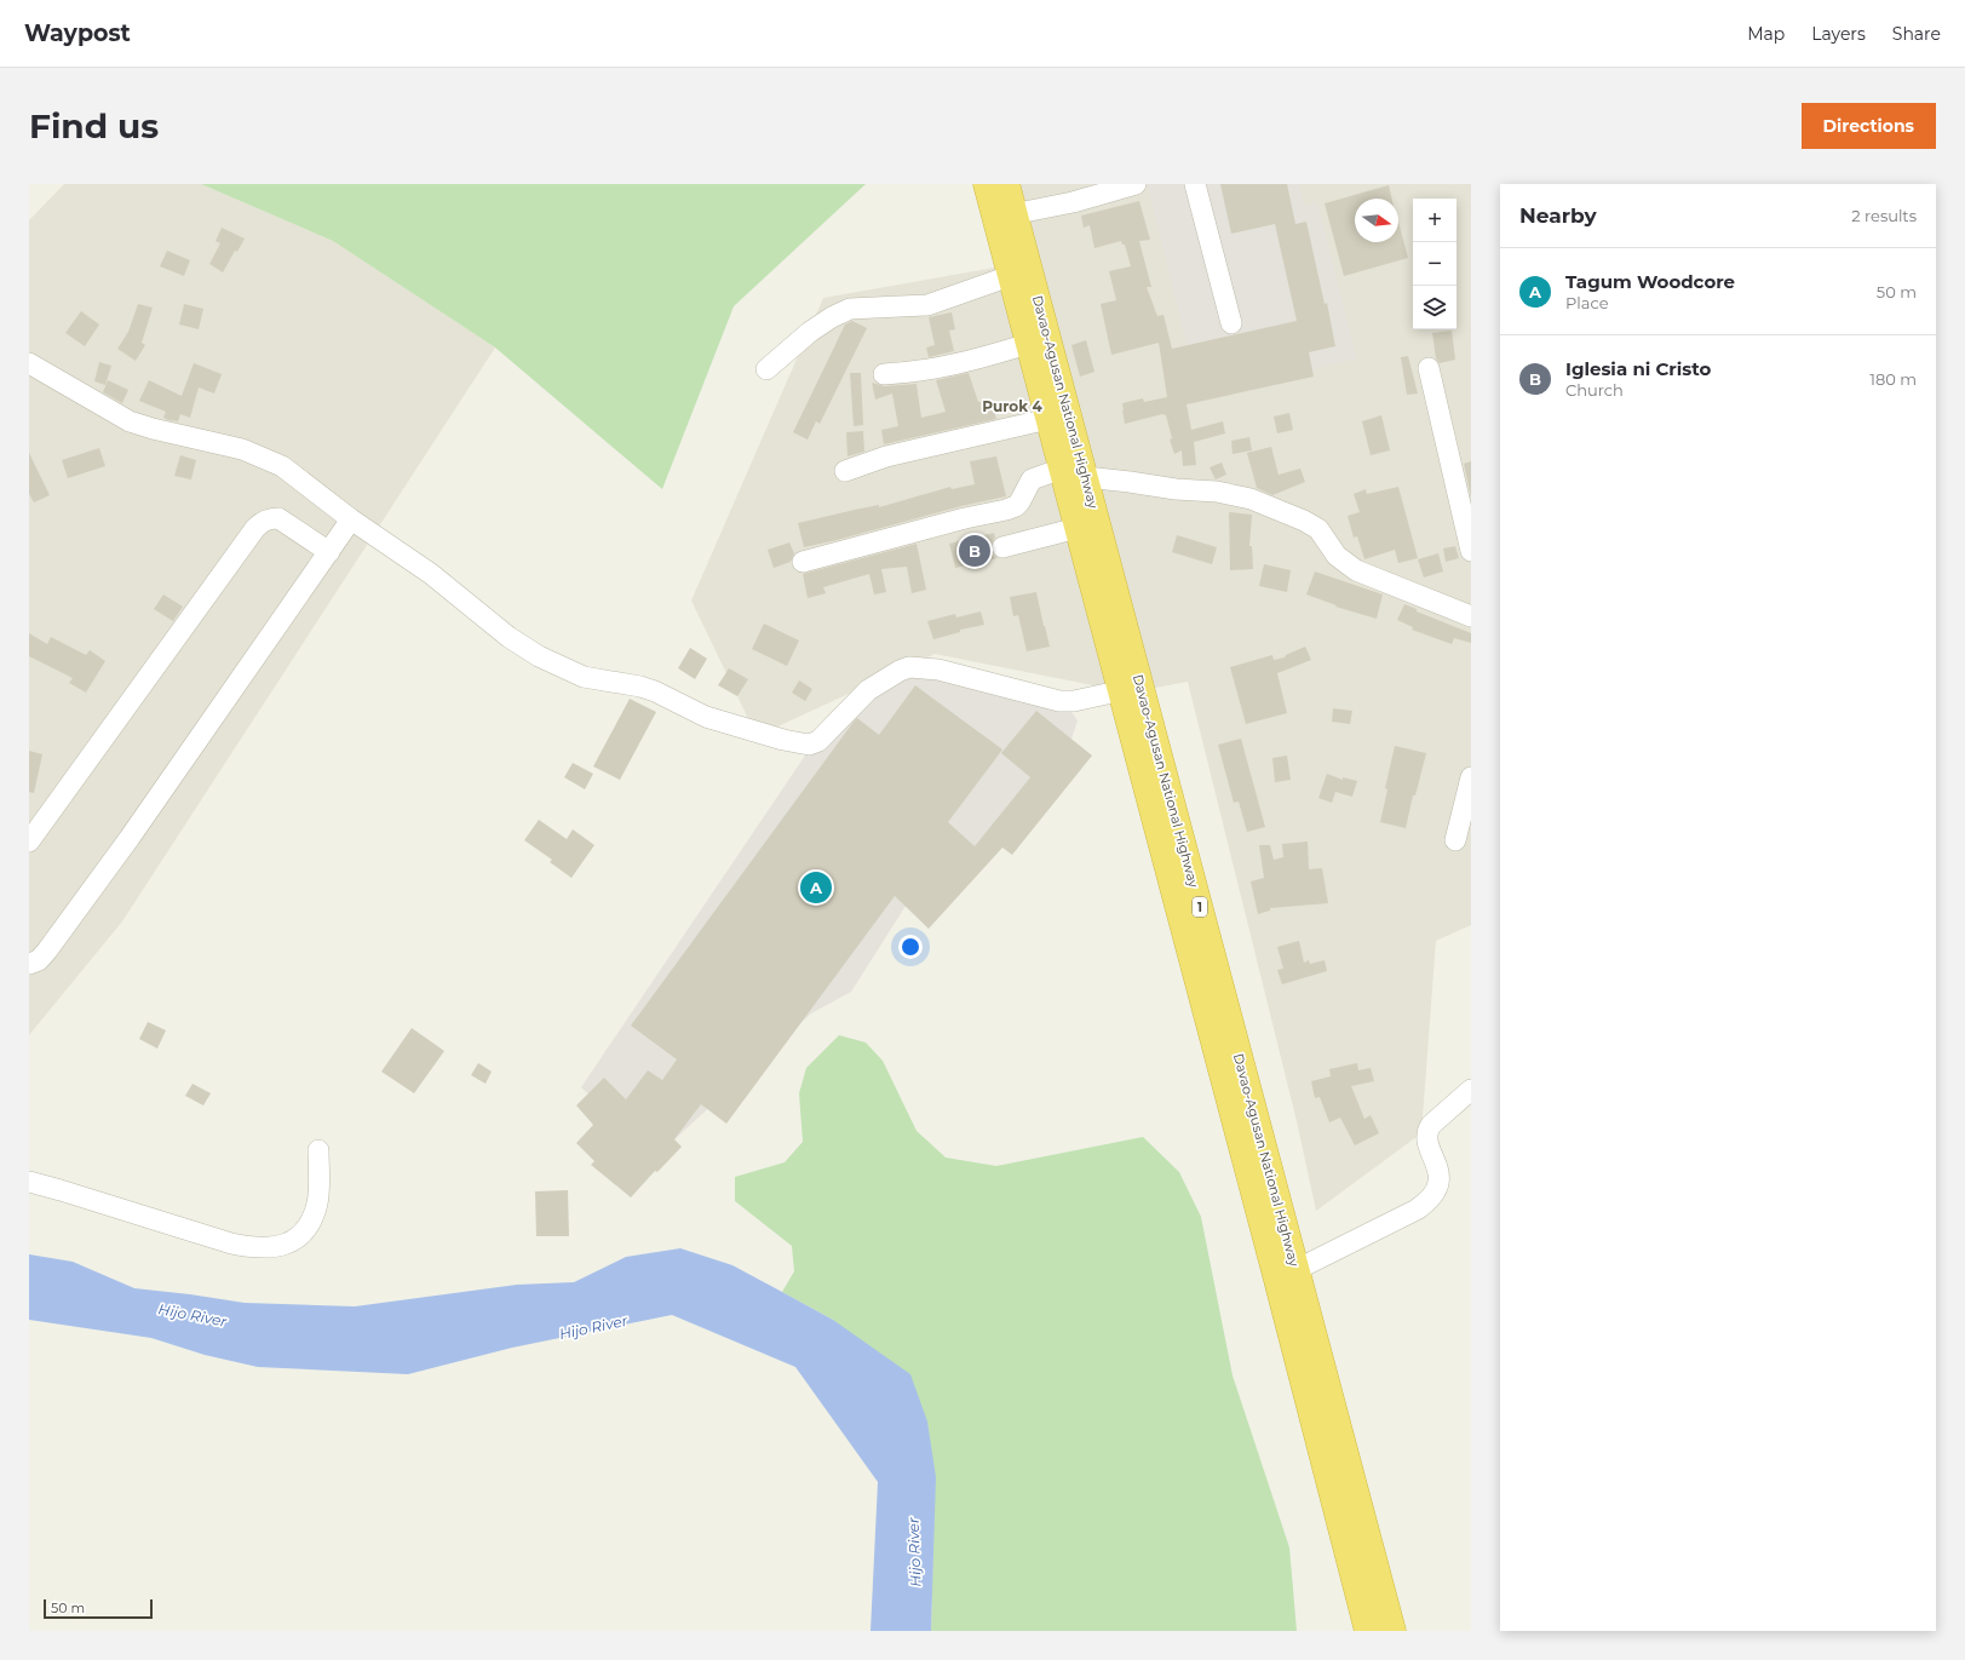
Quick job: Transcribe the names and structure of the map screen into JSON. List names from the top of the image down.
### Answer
{
  "streets": {
    "highway": ["Davao-Agusan National Highway", "1"]
  },
  "districts": ["Purok 4"],
  "water": ["Hijo River"],
  "scale_bar": "50 m",
  "north": "right",
  "page": {
    "header": "Waypost",
    "nav": ["Map", "Layers", "Share"],
    "buttons": "Directions",
    "title": "Find us",
    "heading": ["Nearby", "2 results"],
    "map_buttons": ["+", "−"],
    "list": [
      {
        "mark": "A",
        "name": "Tagum Woodcore",
        "note": "Place",
        "value": "50 m"
      },
      {
        "mark": "B",
        "name": "Iglesia ni Cristo",
        "note": "Church",
        "value": "180 m"
      }
    ],
    "pins": ["B", "A"],
    "scale": "50 m"
  }
}
